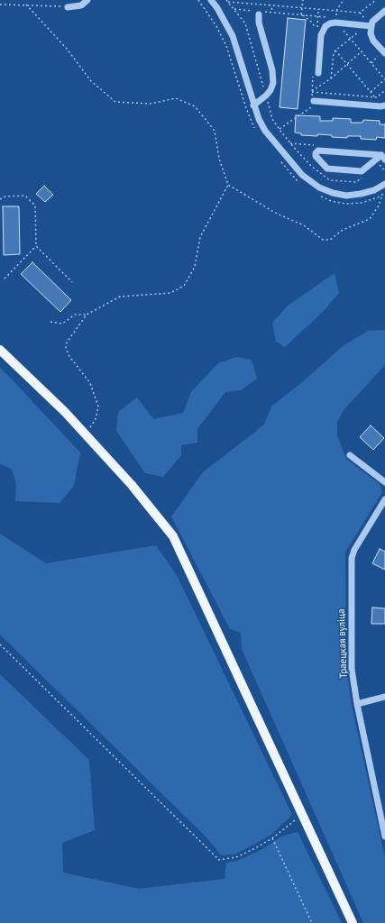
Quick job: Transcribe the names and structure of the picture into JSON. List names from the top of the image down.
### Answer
{
  "streets": {
    "street": ["Траецкая вуліца"]
  }
}
